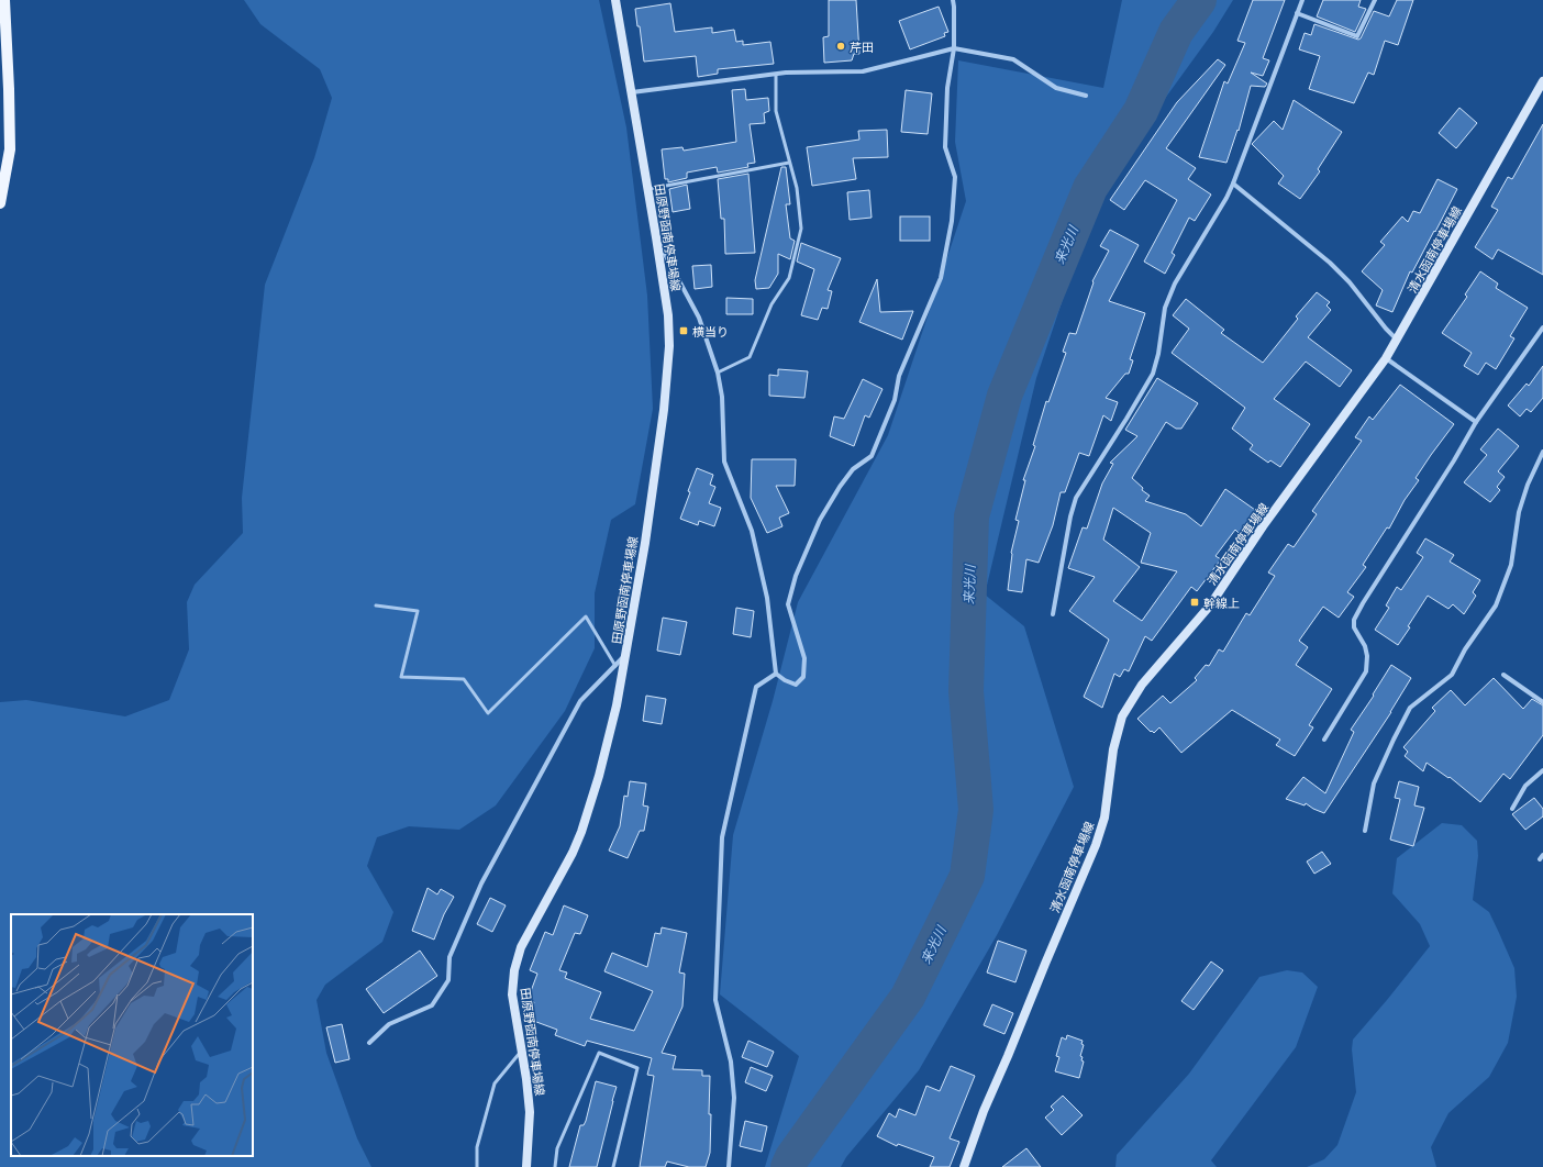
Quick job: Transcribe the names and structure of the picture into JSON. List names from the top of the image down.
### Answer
{
  "streets": {
    "main road": ["田原野函南停車場線", "清水函南停車場線"]
  },
  "water": ["来光川"],
  "places": {
    "other": ["芹田"],
    "transit": ["横当り", "幹線上"]
  }
}
